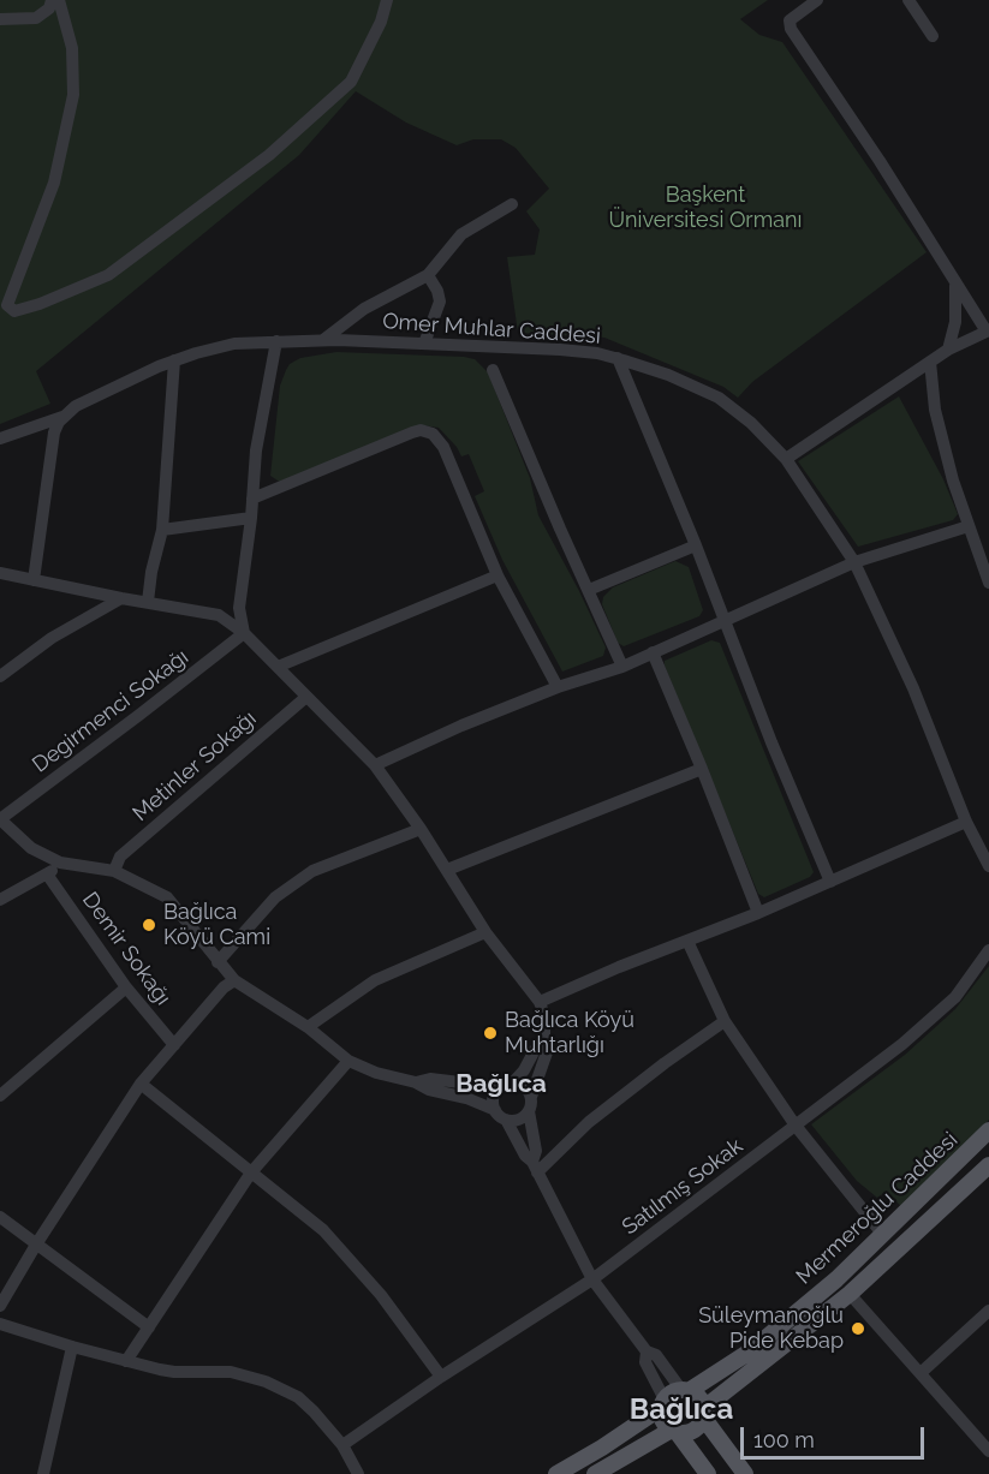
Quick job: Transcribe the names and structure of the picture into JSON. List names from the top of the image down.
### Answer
{
  "streets": {
    "main road": ["Mermeroğlu Caddesi"],
    "street": [
      "Omer Muhlar Caddesi",
      "Degirmenci Sokağı",
      "Metinler Sokağı",
      "Demir Sokağı",
      "Satılmış Sokak"
    ]
  },
  "districts": ["Bağlıca", "Bağlıca"],
  "parks": ["Başkent Üniversitesi Ormanı"],
  "places": ["Bağlıca Köyü Cami", "Bağlıca Köyü Muhtarlığı", "Süleymanoğlu Pide Kebap"],
  "scale_bar": "100 m"
}
